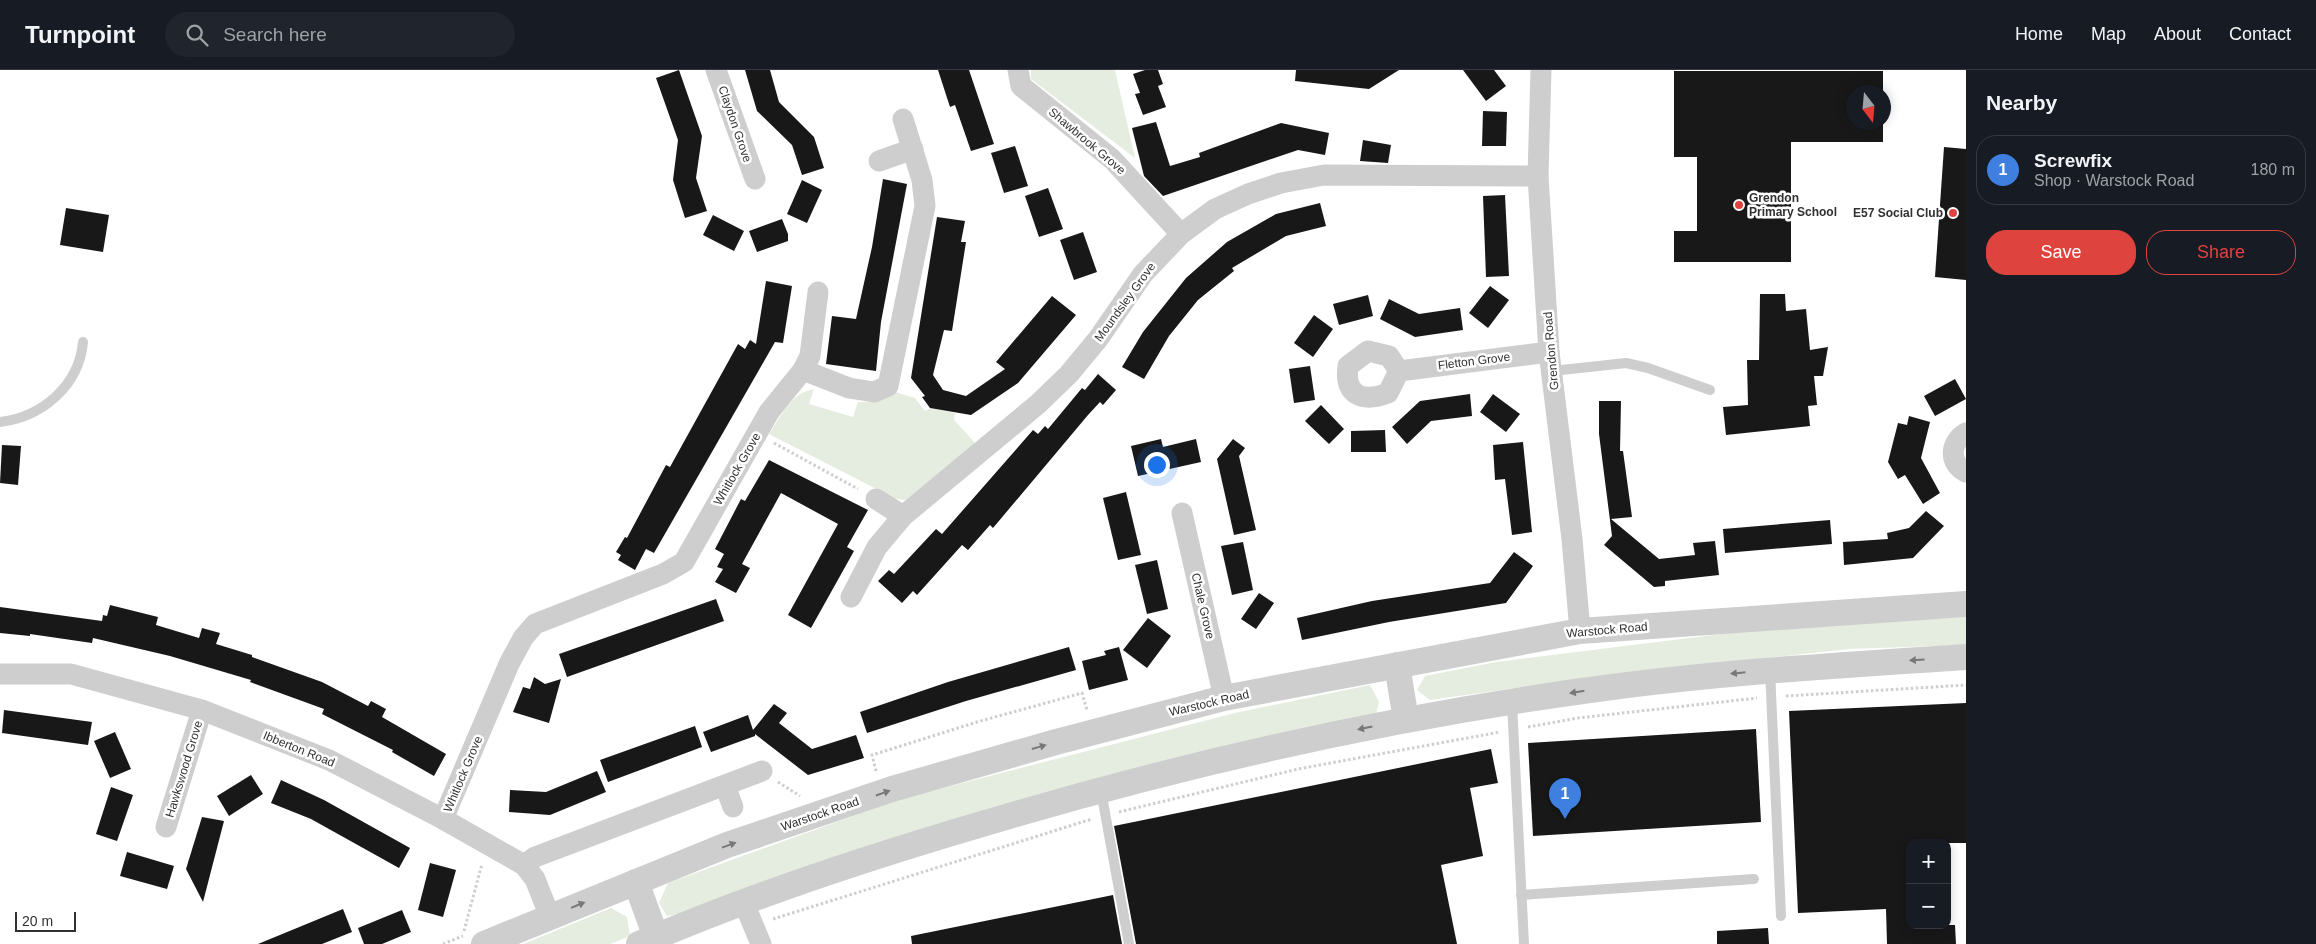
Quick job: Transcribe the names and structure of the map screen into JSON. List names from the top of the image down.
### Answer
{
  "streets": {
    "street": [
      "Claydon Grove",
      "Shawbrook Grove",
      "Moundsley Grove",
      "Grendon Road",
      "Fletton Grove",
      "Whitlock Grove",
      "Chale Grove",
      "Warstock Road",
      "Ibberton Road",
      "Hawkswood Grove"
    ]
  },
  "crossings": [
    ["Shawbrook Grove", "Moundsley Grove"],
    ["Moundsley Grove", "Grendon Road"],
    ["Grendon Road", "Fletton Grove"],
    ["Grendon Road", "Warstock Road"],
    ["Whitlock Grove", "Ibberton Road"],
    ["Chale Grove", "Warstock Road"],
    ["Warstock Road", "Ibberton Road"],
    ["Ibberton Road", "Hawkswood Grove"]
  ],
  "places": ["Grendon Primary School", "E57 Social Club"],
  "scale_bar": "20 m",
  "north": "bottom",
  "page": {
    "header": "Turnpoint",
    "search": "Search here",
    "nav": [
      "Home",
      "Map",
      "About",
      "Contact"
    ],
    "heading": "Nearby",
    "list": [
      {
        "mark": "1",
        "name": "Screwfix",
        "note": "Shop · Warstock Road",
        "value": "180 m"
      }
    ],
    "buttons": ["Save", "Share"],
    "pins": "1",
    "map_buttons": ["+", "−"],
    "scale": "20 m"
  }
}
